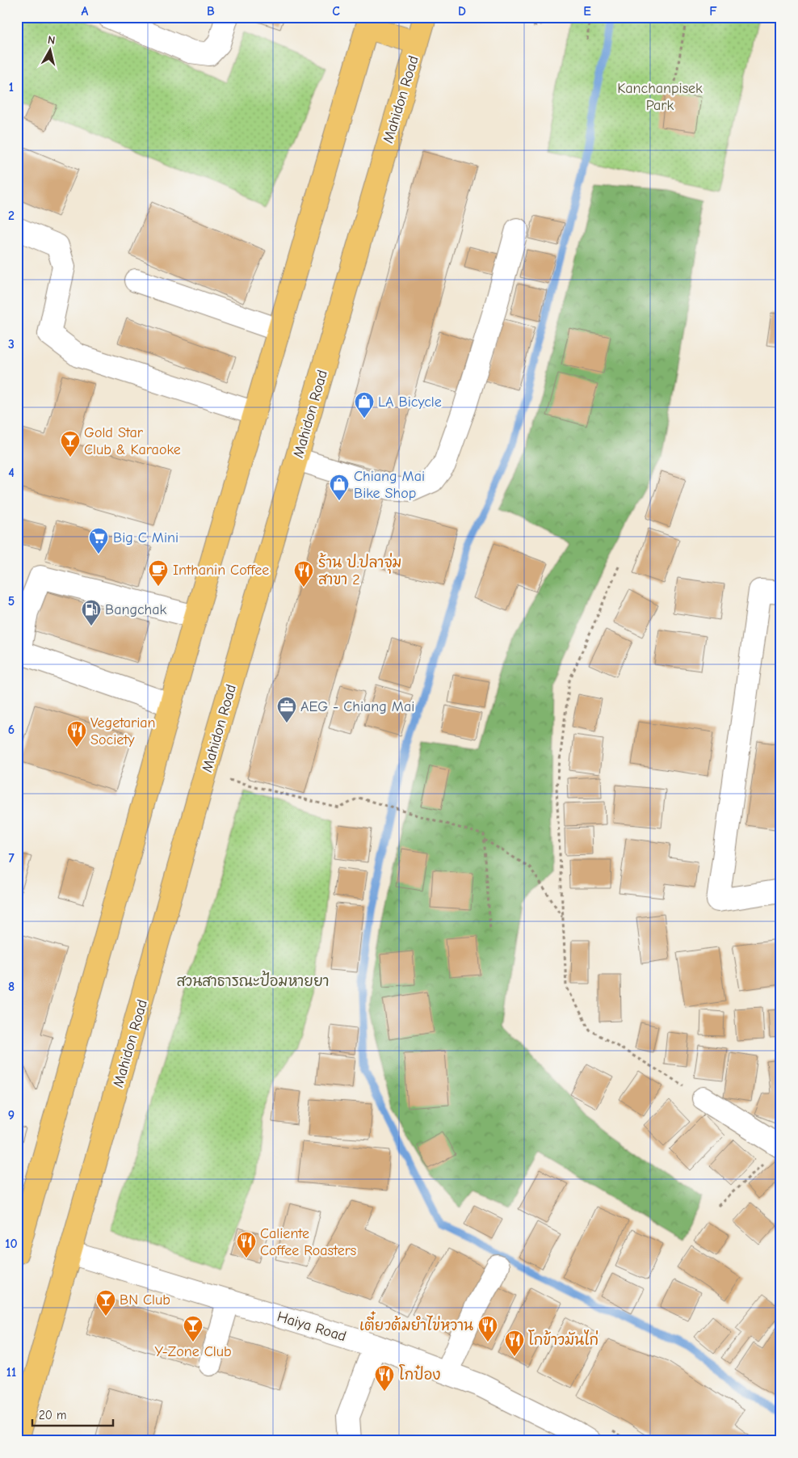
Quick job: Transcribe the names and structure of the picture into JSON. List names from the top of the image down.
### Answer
{
  "streets": {
    "main road": ["Mahidon Road"],
    "street": ["Haiya Road"]
  },
  "crossings": [
    ["Mahidon Road", "Haiya Road"]
  ],
  "parks": ["Kanchanpisek Park", "สวนสาธารณะป้อมหายยา"],
  "places": {
    "shop": ["LA Bicycle", "Chiang Mai Bike Shop"],
    "bar": ["Gold Star Club & Karaoke", "BN Club", "Y-Zone Club"],
    "supermarket": ["Big C Mini"],
    "cafe": ["Inthanin Coffee"],
    "restaurant": [
      "ร้าน ป.ปลาจุ่ม สาขา 2",
      "Vegetarian Society",
      "Caliente Coffee Roasters",
      "เตี๋ยวต้มยำไข่หวาน",
      "โกข้าวมันไก่",
      "โกป๋อง"
    ],
    "fuel station": ["Bangchak"],
    "office": ["AEG - Chiang Mai"]
  },
  "scale_bar": "20 m",
  "north": "top",
  "grid": {
    "columns": [
      "A",
      "B",
      "C",
      "D",
      "E",
      "F"
    ],
    "rows": [
      "1",
      "2",
      "3",
      "4",
      "5",
      "6",
      "7",
      "8",
      "9",
      "10",
      "11"
    ]
  }
}
